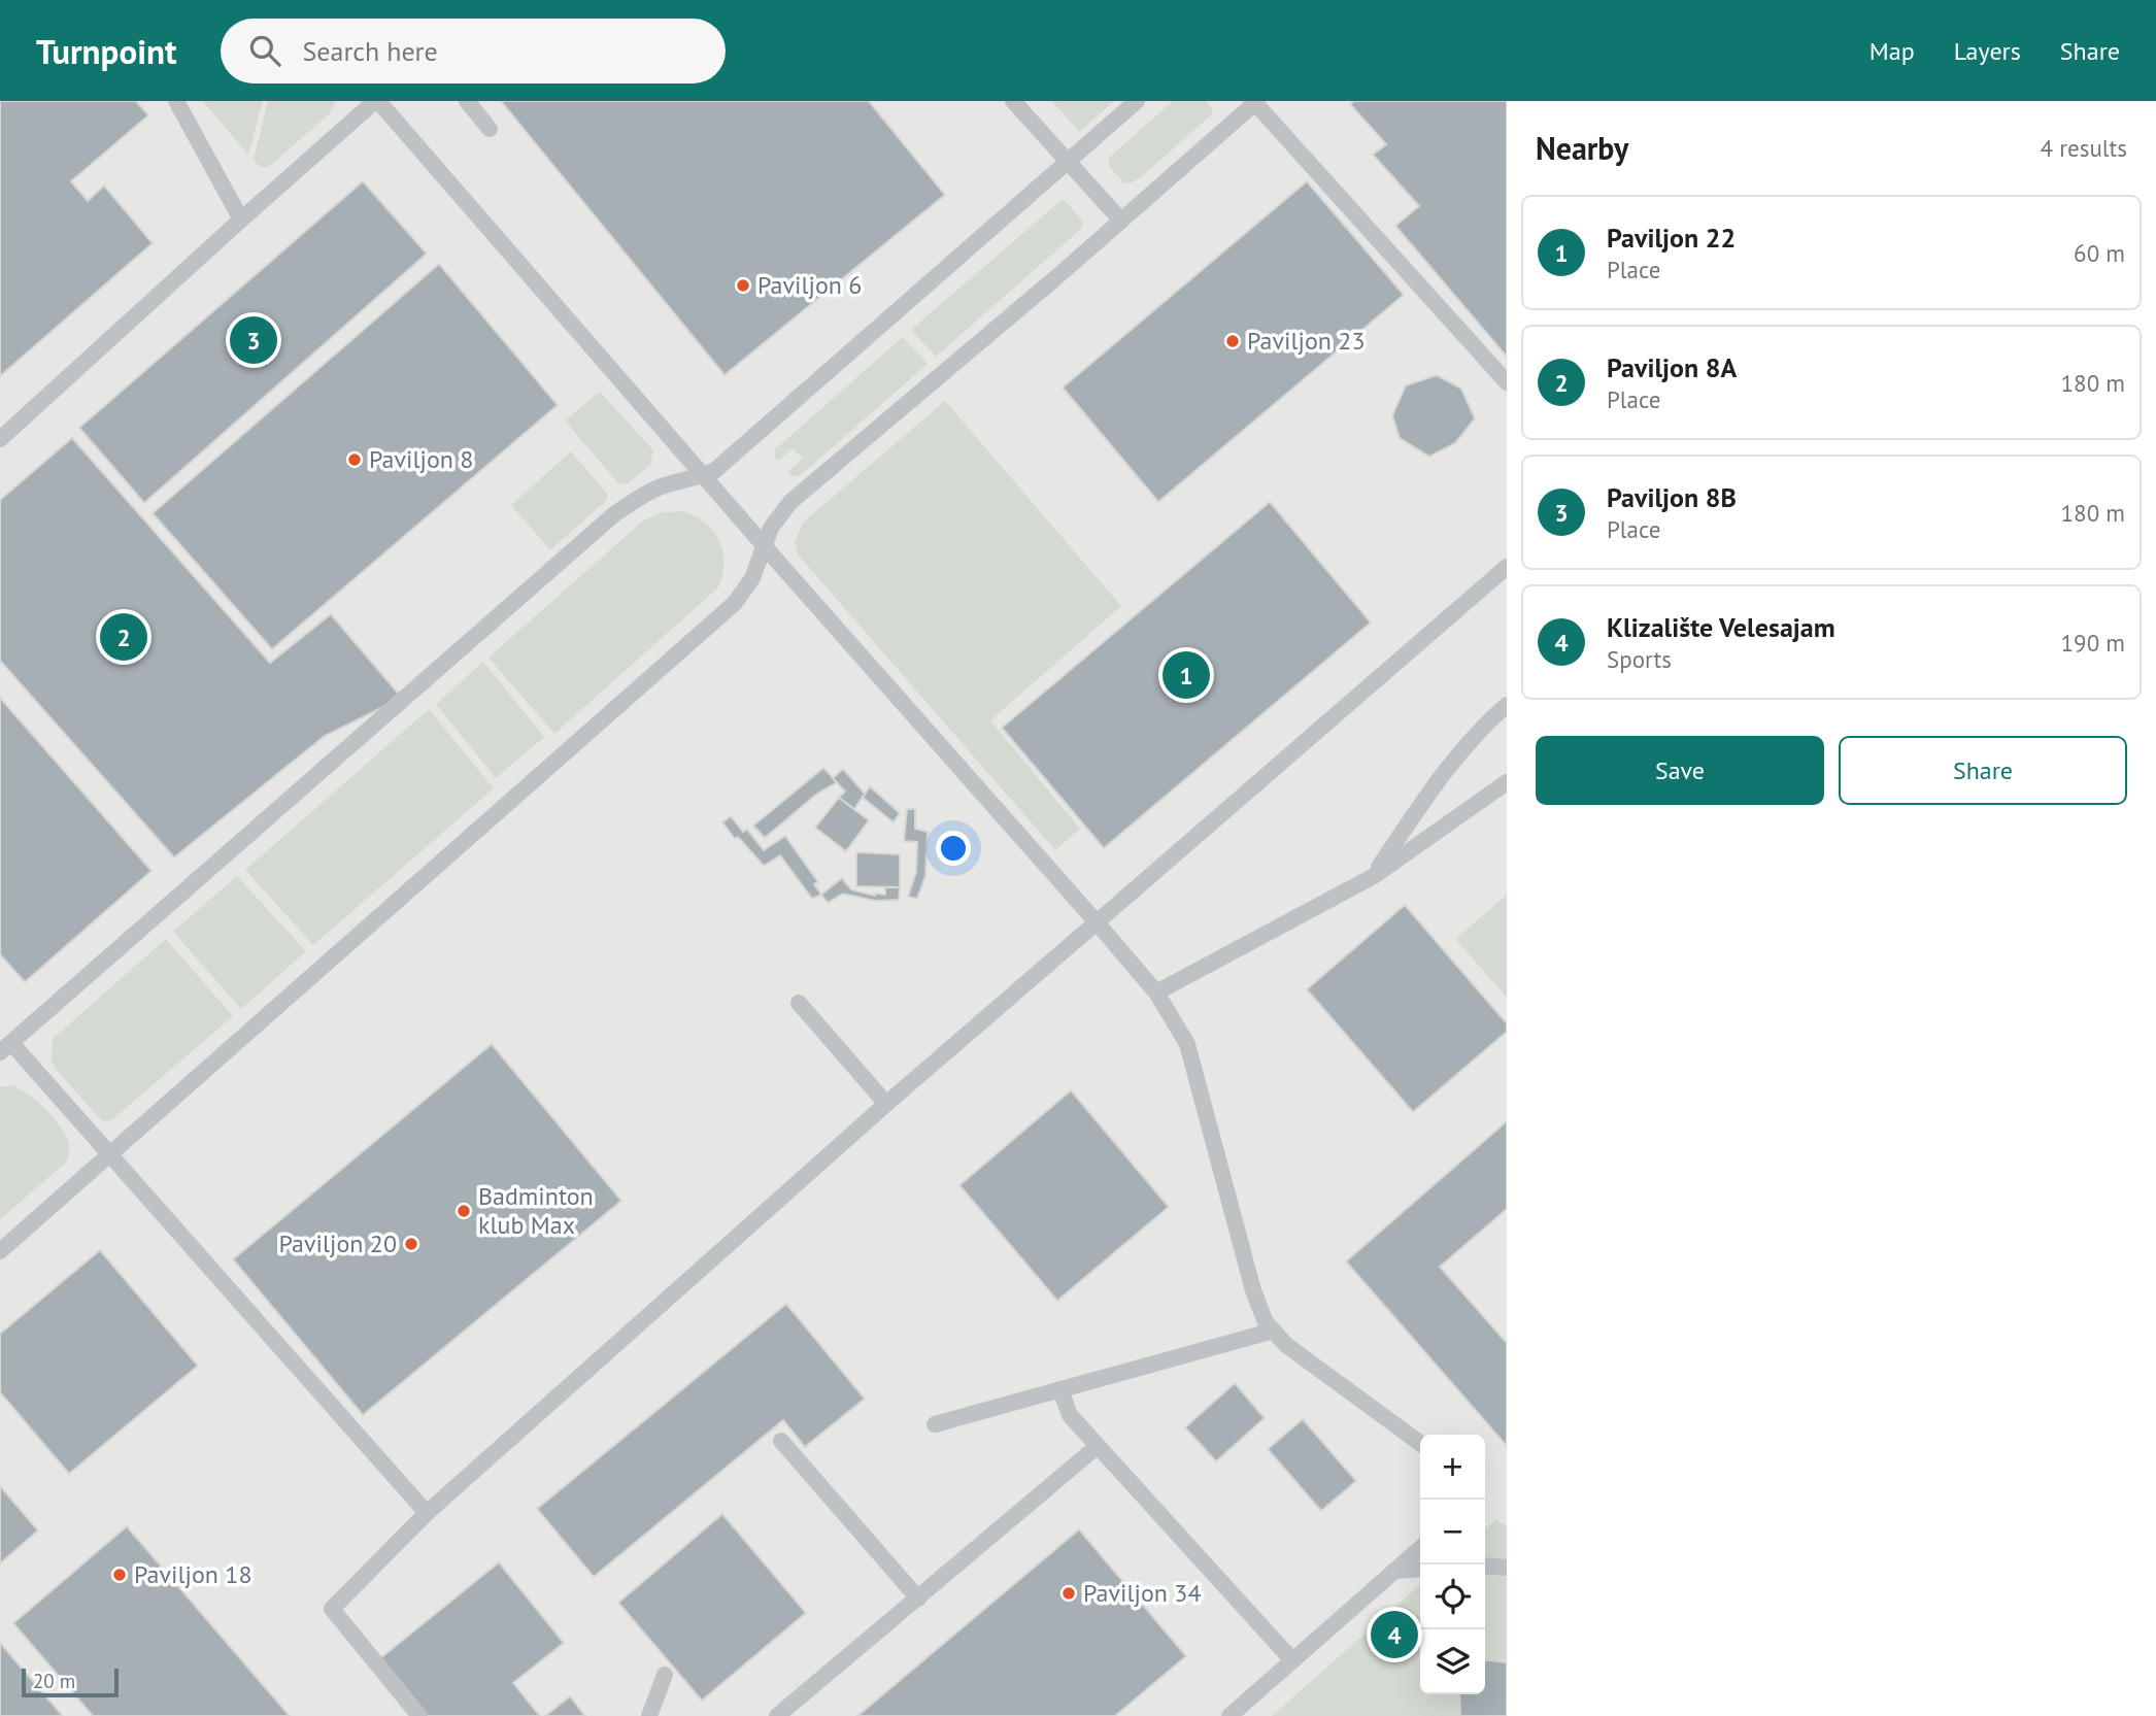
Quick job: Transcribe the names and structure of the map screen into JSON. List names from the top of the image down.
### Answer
{
  "places": [
    "Paviljon 6",
    "Paviljon 23",
    "Paviljon 8",
    "Badminton klub Max",
    "Paviljon 20",
    "Paviljon 18",
    "Paviljon 34"
  ],
  "scale_bar": "20 m",
  "page": {
    "header": "Turnpoint",
    "search": "Search here",
    "nav": ["Map", "Layers", "Share"],
    "heading": ["Nearby", "4 results"],
    "list": [
      {
        "mark": "1",
        "name": "Paviljon 22",
        "note": "Place",
        "value": "60 m"
      },
      {
        "mark": "2",
        "name": "Paviljon 8A",
        "note": "Place",
        "value": "180 m"
      },
      {
        "mark": "3",
        "name": "Paviljon 8B",
        "note": "Place",
        "value": "180 m"
      },
      {
        "mark": "4",
        "name": "Klizalište Velesajam",
        "note": "Sports",
        "value": "190 m"
      }
    ],
    "pins": [
      "3",
      "2",
      "1",
      "4"
    ],
    "buttons": ["Save", "Share"],
    "map_buttons": ["+", "−"],
    "scale": "20 m"
  }
}
